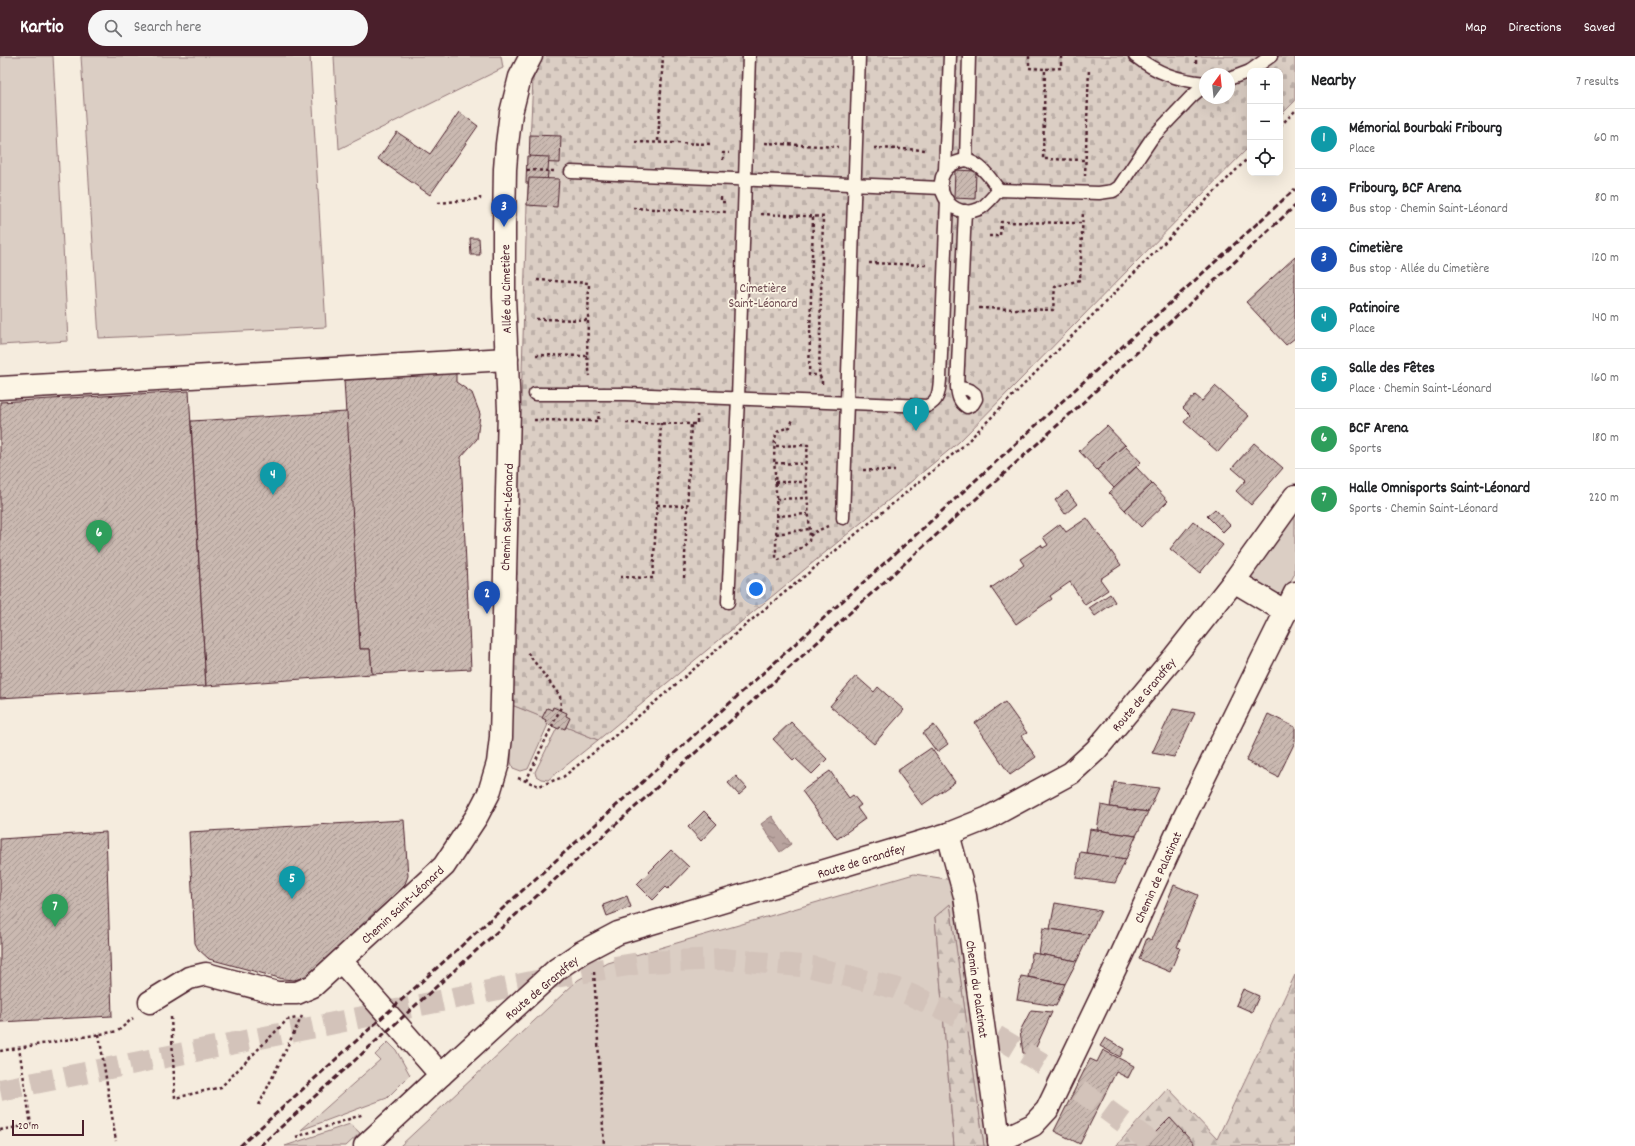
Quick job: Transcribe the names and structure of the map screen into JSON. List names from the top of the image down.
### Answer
{
  "streets": {
    "street": [
      "Allée du Cimetière",
      "Chemin Saint-Léonard",
      "Route de Grandfey",
      "Chemin de Palatinat",
      "Chemin du Palatinat"
    ]
  },
  "crossings": [
    ["Allée du Cimetière", "Chemin Saint-Léonard"],
    ["Route de Grandfey", "Chemin du Palatinat"],
    ["Chemin de Palatinat", "Chemin du Palatinat"]
  ],
  "parks": ["Cimetière Saint-Léonard"],
  "scale_bar": "20 m",
  "north": "top",
  "page": {
    "header": "Kartio",
    "search": "Search here",
    "nav": ["Map", "Directions", "Saved"],
    "heading": ["Nearby", "7 results"],
    "map_buttons": ["+", "−"],
    "list": [
      {
        "mark": "1",
        "name": "Mémorial Bourbaki Fribourg",
        "note": "Place",
        "value": "60 m"
      },
      {
        "mark": "2",
        "name": "Fribourg, BCF Arena",
        "note": "Bus stop · Chemin Saint-Léonard",
        "value": "80 m"
      },
      {
        "mark": "3",
        "name": "Cimetière",
        "note": "Bus stop · Allée du Cimetière",
        "value": "120 m"
      },
      {
        "mark": "4",
        "name": "Patinoire",
        "note": "Place",
        "value": "140 m"
      },
      {
        "mark": "5",
        "name": "Salle des Fêtes",
        "note": "Place · Chemin Saint-Léonard",
        "value": "160 m"
      },
      {
        "mark": "6",
        "name": "BCF Arena",
        "note": "Sports",
        "value": "180 m"
      },
      {
        "mark": "7",
        "name": "Halle Omnisports Saint-Léonard",
        "note": "Sports · Chemin Saint-Léonard",
        "value": "220 m"
      }
    ],
    "pins": [
      "3",
      "1",
      "4",
      "6",
      "2",
      "5",
      "7"
    ],
    "scale": "20 m"
  }
}
